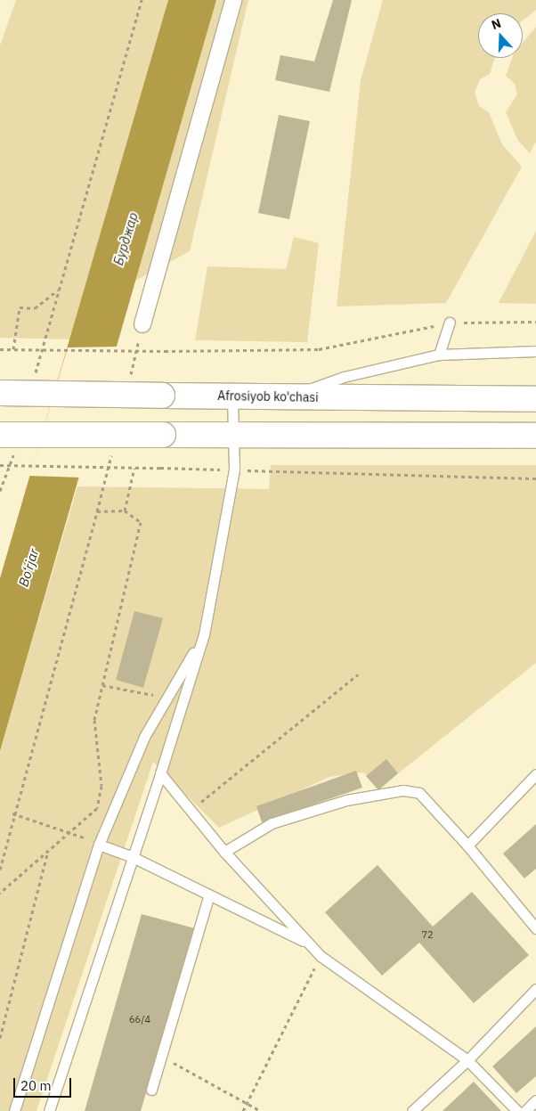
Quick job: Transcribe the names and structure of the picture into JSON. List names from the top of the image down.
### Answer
{
  "streets": {
    "main road": ["Afrosiyob ko'chasi"]
  },
  "water": ["Бурджар", "Bo‘rjar"],
  "house_numbers": ["72", "66/4"],
  "scale_bar": "20 m",
  "north": "top"
}
